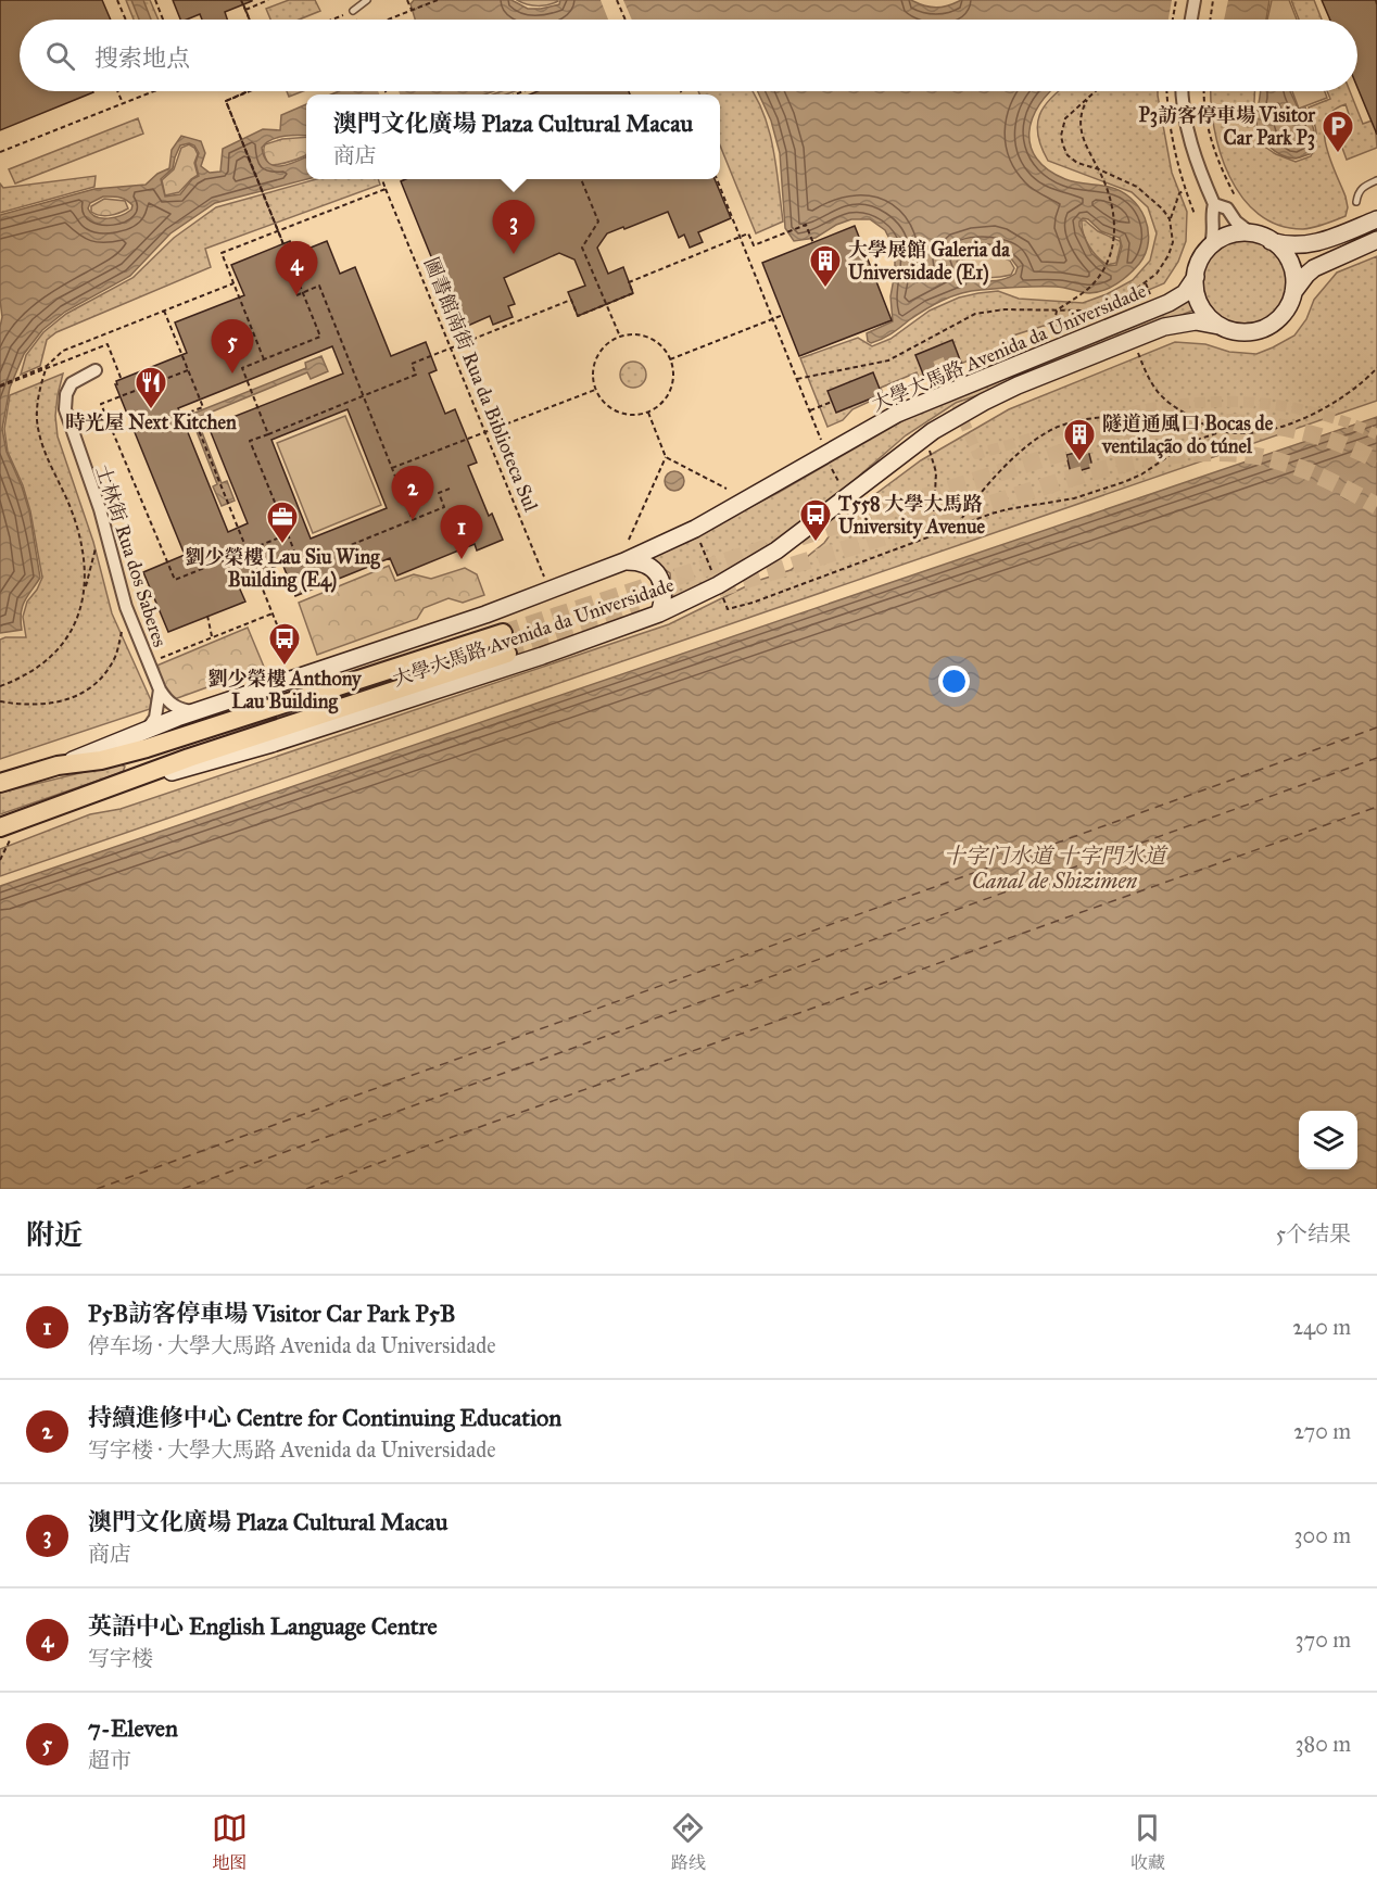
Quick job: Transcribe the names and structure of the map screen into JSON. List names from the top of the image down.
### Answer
{
  "streets": {
    "main road": ["大學大馬路 Avenida da Universidade"],
    "street": ["士林街 Rua dos Saberes"],
    "path": ["圖書館南街 Rua da Biblioteca Sul"]
  },
  "crossings": [
    ["大學大馬路 Avenida da Universidade", "圖書館南街 Rua da Biblioteca Sul"]
  ],
  "water": ["十字门水道 十字門水道 Canal de Shizimen"],
  "places": {
    "parking": ["P3訪客停車場 Visitor Car Park P3"],
    "building": ["大學展館 Galeria da Universidade (E1)", "隧道通風口 Bocas de ventilação do túnel"],
    "restaurant": ["時光屋 Next Kitchen"],
    "bus stop": ["T558 大學大馬路 University Avenue", "劉少榮樓 Anthony Lau Building"],
    "office": ["劉少榮樓 Lau Siu Wing Building (E4)"]
  },
  "page": {
    "search": "搜索地点",
    "popup": ["澳門文化廣場 Plaza Cultural Macau", "商店"],
    "pins": [
      "3",
      "4",
      "5",
      "2",
      "1"
    ],
    "heading": ["附近", "5个结果"],
    "list": [
      {
        "mark": "1",
        "name": "P5B訪客停車場 Visitor Car Park P5B",
        "note": "停车场 · 大學大馬路 Avenida da Universidade",
        "value": "240 m"
      },
      {
        "mark": "2",
        "name": "持續進修中心 Centre for Continuing Education",
        "note": "写字楼 · 大學大馬路 Avenida da Universidade",
        "value": "270 m"
      },
      {
        "mark": "3",
        "name": "澳門文化廣場 Plaza Cultural Macau",
        "note": "商店",
        "value": "300 m"
      },
      {
        "mark": "4",
        "name": "英語中心 English Language Centre",
        "note": "写字楼",
        "value": "370 m"
      },
      {
        "mark": "5",
        "name": "7-Eleven",
        "note": "超市",
        "value": "380 m"
      }
    ],
    "nav": ["地图", "路线", "收藏"]
  }
}
